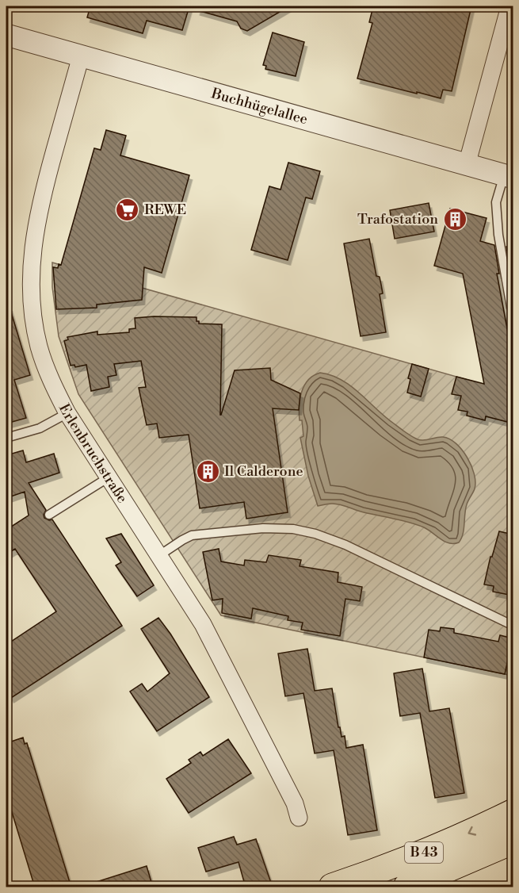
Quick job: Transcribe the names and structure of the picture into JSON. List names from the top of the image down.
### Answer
{
  "streets": {
    "main road": ["B 43"],
    "street": ["Buchhügelallee", "Erlenbruchstraße"]
  },
  "crossings": [
    ["Buchhügelallee", "Erlenbruchstraße"]
  ],
  "places": {
    "supermarket": ["REWE"],
    "building": ["Trafostation", "Il Calderone"]
  }
}
